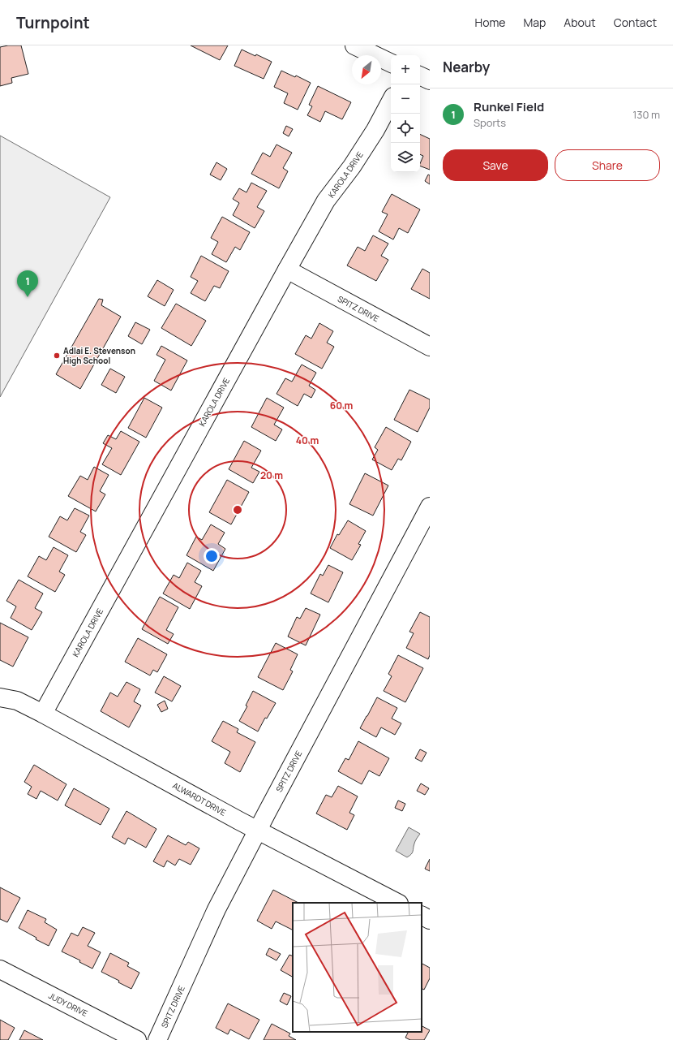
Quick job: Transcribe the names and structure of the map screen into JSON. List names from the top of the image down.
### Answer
{
  "streets": {
    "street": [
      "KAROLA DRIVE",
      "SPITZ DRIVE",
      "ALWARDT DRIVE",
      "JUDY DRIVE"
    ]
  },
  "crossings": [
    ["KAROLA DRIVE", "SPITZ DRIVE"],
    ["KAROLA DRIVE", "ALWARDT DRIVE"],
    ["SPITZ DRIVE", "ALWARDT DRIVE"]
  ],
  "places": ["Adlai E. Stevenson High School"],
  "north": "bottom left",
  "page": {
    "header": "Turnpoint",
    "nav": [
      "Home",
      "Map",
      "About",
      "Contact"
    ],
    "heading": "Nearby",
    "map_buttons": ["+", "−"],
    "list": [
      {
        "mark": "1",
        "name": "Runkel Field",
        "note": "Sports",
        "value": "130 m"
      }
    ],
    "buttons": ["Save", "Share"],
    "pins": "1"
  },
  "rings": ["60 m", "40 m", "20 m"]
}
